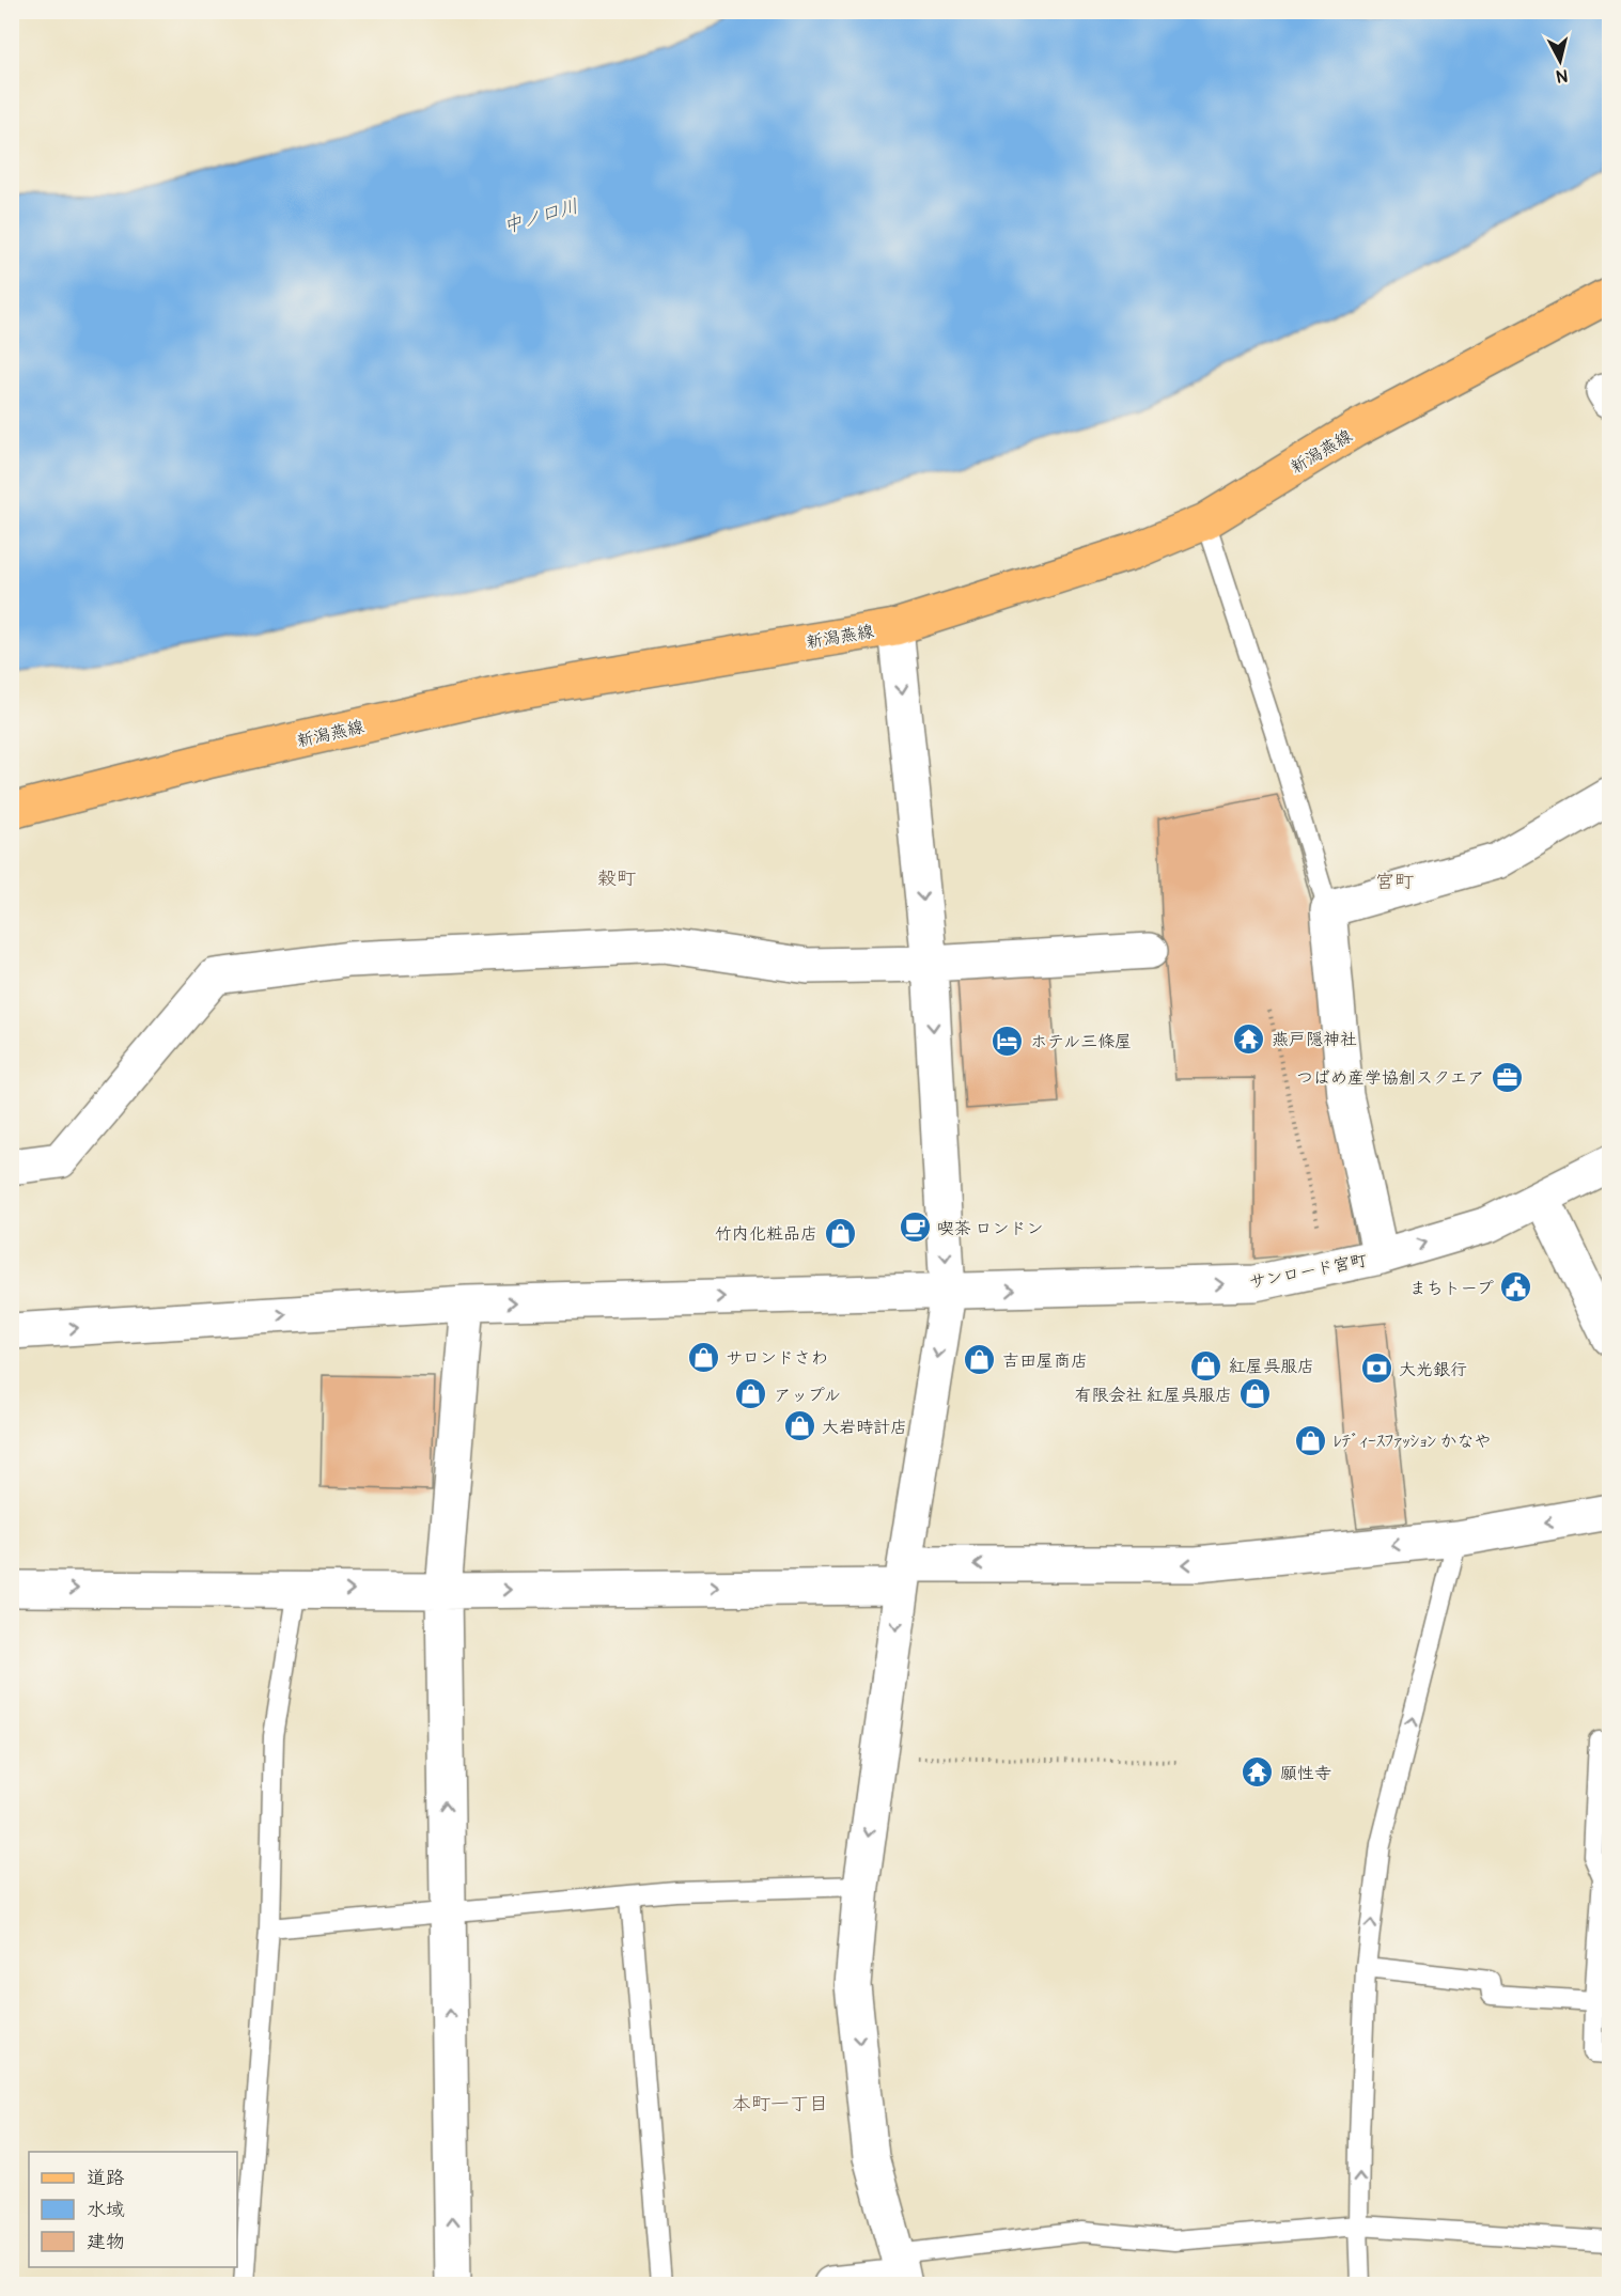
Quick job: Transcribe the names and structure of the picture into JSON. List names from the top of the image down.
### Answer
{
  "streets": {
    "main road": ["新潟燕線"],
    "street": ["サンロード宮町"]
  },
  "districts": ["穀町", "宮町", "本町一丁目"],
  "water": ["中ノ口川"],
  "places": {
    "temple": ["燕戸隠神社", "願性寺"],
    "hotel": ["ホテル三條屋"],
    "office": ["つばめ産学協創スクエア"],
    "cafe": ["喫茶 ロンドン"],
    "shop": [
      "竹内化粧品店",
      "サロンドさわ",
      "吉田屋商店",
      "紅屋呉服店",
      "アップル",
      "有限会社 紅屋呉服店",
      "大岩時計店",
      "ﾚﾃﾞｨｰｽﾌｧｯｼｮﾝ かなや"
    ],
    "public building": ["まちトープ"],
    "bank": ["大光銀行"]
  },
  "legend": ["道路", "水域", "建物"],
  "north": "bottom"
}
